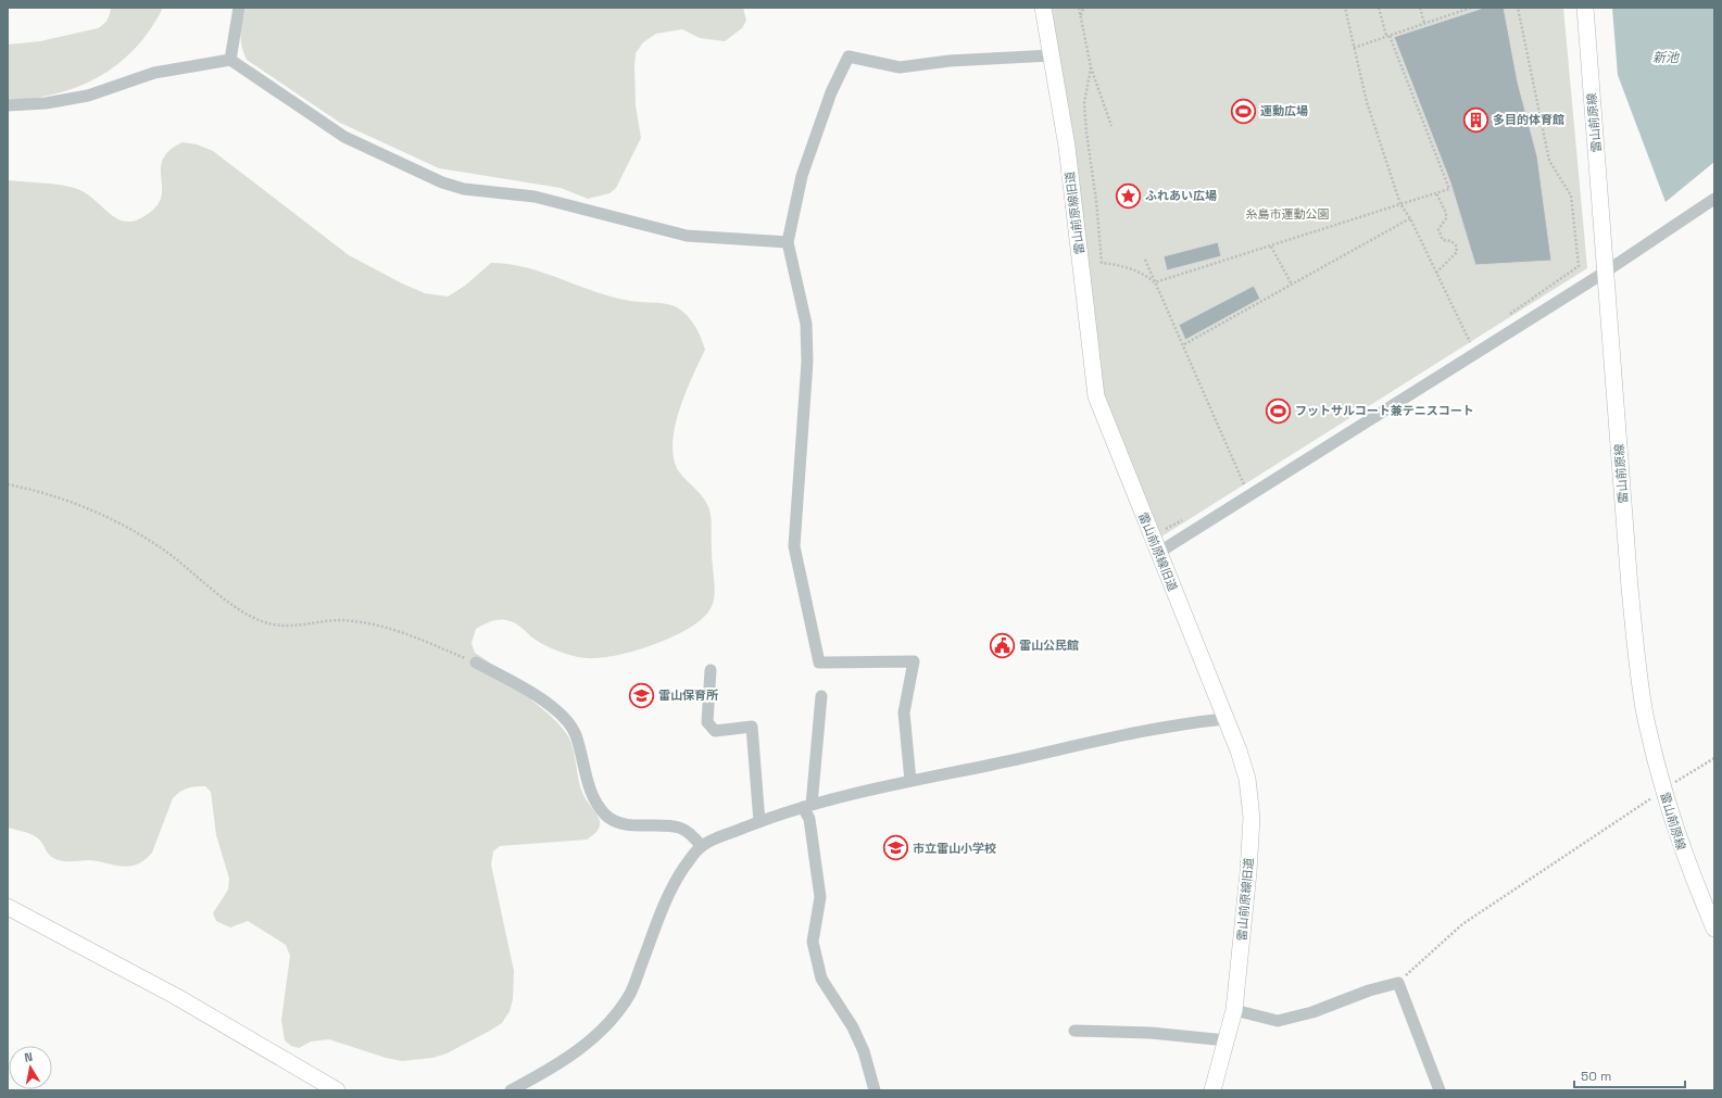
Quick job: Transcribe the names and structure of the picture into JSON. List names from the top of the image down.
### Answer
{
  "streets": {
    "street": ["雷山前原線", "雷山前原線旧道"]
  },
  "water": ["新池"],
  "parks": ["糸島市運動公園"],
  "places": {
    "sports": ["運動広場", "フットサルコート兼テニスコート"],
    "building": ["多目的体育館"],
    "place": ["ふれあい広場"],
    "public building": ["雷山公民館"],
    "school or university": ["雷山保育所", "市立雷山小学校"]
  },
  "scale_bar": "50 m",
  "north": "top"
}
